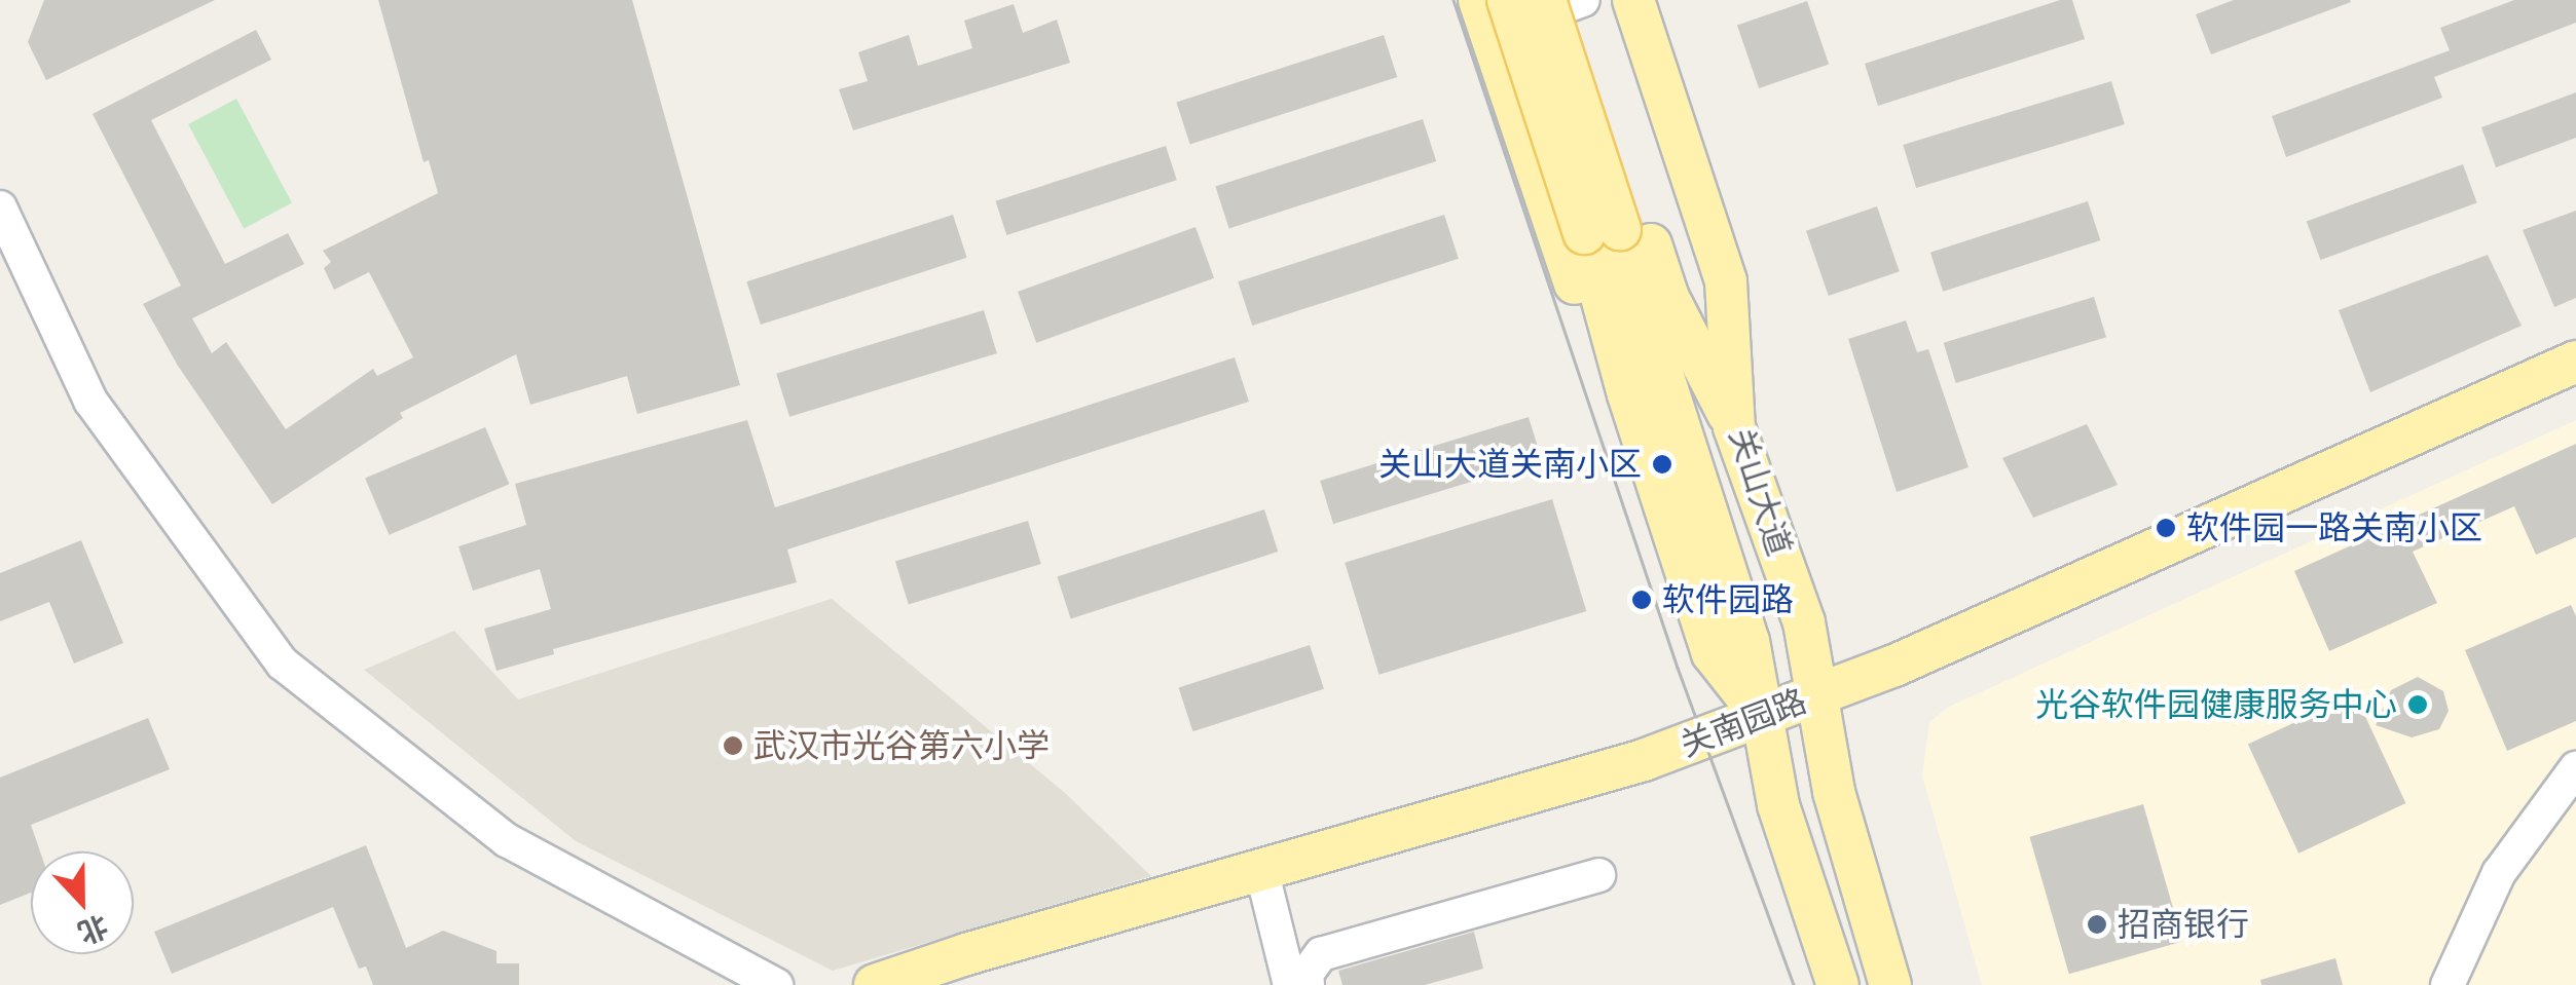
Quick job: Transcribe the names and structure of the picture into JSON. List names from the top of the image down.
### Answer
{
  "streets": {
    "main road": ["关山大道", "关南园路"]
  },
  "crossings": [
    ["关山大道", "关南园路"]
  ],
  "places": [
    "关山大道关南小区",
    "软件园一路关南小区",
    "软件园路",
    "光谷软件园健康服务中心",
    "武汉市光谷第六小学",
    "招商银行"
  ],
  "north": "bottom"
}
